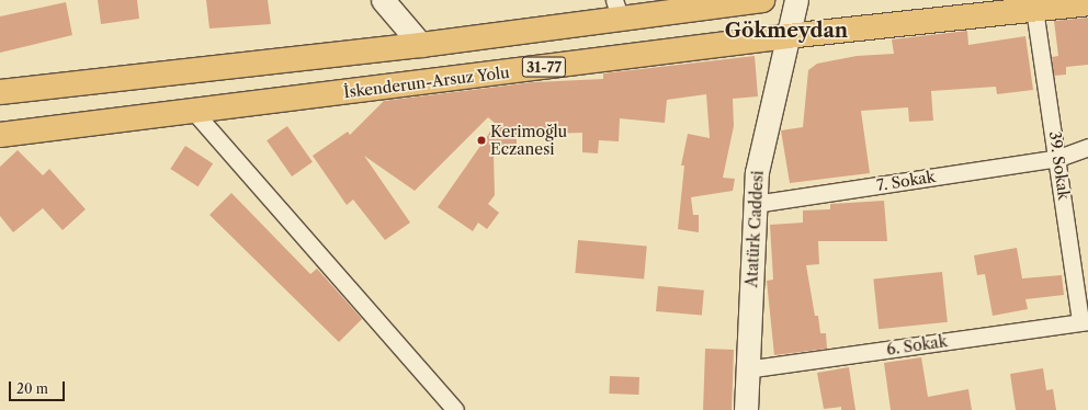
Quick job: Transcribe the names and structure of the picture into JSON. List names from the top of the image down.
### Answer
{
  "streets": {
    "main road": ["31-77", "İskenderun-Arsuz Yolu"],
    "street": [
      "39. Sokak",
      "7. Sokak",
      "Atatürk Caddesi",
      "6. Sokak"
    ]
  },
  "crossings": [
    ["İskenderun-Arsuz Yolu", "39. Sokak"],
    ["İskenderun-Arsuz Yolu", "Atatürk Caddesi"],
    ["39. Sokak", "7. Sokak"],
    ["39. Sokak", "6. Sokak"],
    ["7. Sokak", "Atatürk Caddesi"],
    ["Atatürk Caddesi", "6. Sokak"]
  ],
  "districts": ["Gökmeydan"],
  "places": ["Kerimoğlu Eczanesi"],
  "scale_bar": "20 m"
}
